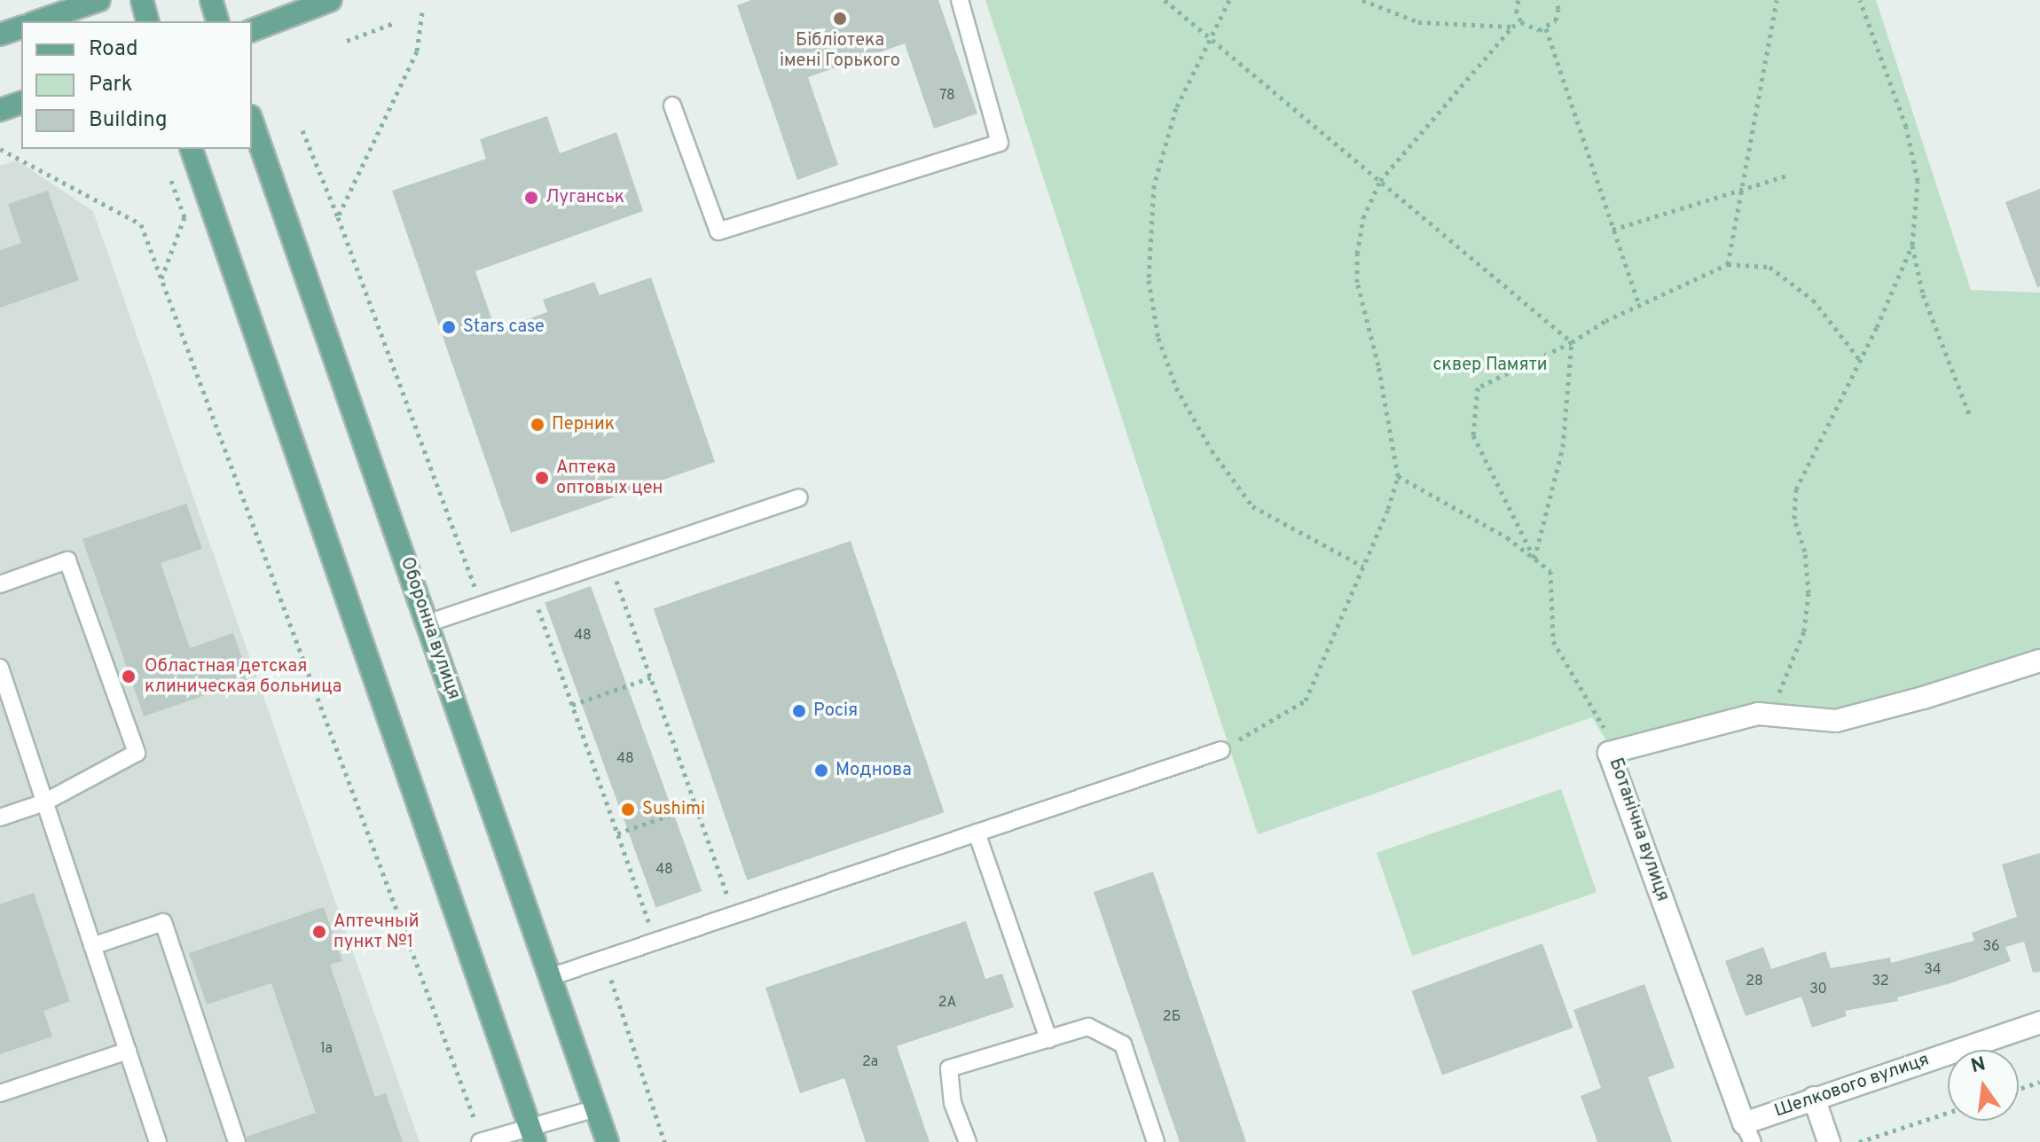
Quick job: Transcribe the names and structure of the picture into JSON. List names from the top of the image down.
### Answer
{
  "streets": {
    "main road": ["Оборонна вулиця"],
    "street": ["Ботанічна вулиця", "Шелкового вулиця"]
  },
  "crossings": [
    ["Ботанічна вулиця", "Шелкового вулиця"]
  ],
  "parks": ["сквер Памяти"],
  "places": [
    "Бібліотека імені Горького",
    "Луганськ",
    "Stars case",
    "Перник",
    "Аптека оптовых цен",
    "Областная детская клиническая больница",
    "Росія",
    "Моднова",
    "Sushimi",
    "Аптечный пункт №1"
  ],
  "house_numbers": [
    "78",
    "48",
    "48",
    "48",
    "36",
    "34",
    "28",
    "32",
    "30",
    "2А",
    "2Б",
    "1а",
    "2а"
  ],
  "legend": ["Road", "Park", "Building"],
  "north": "top"
}
